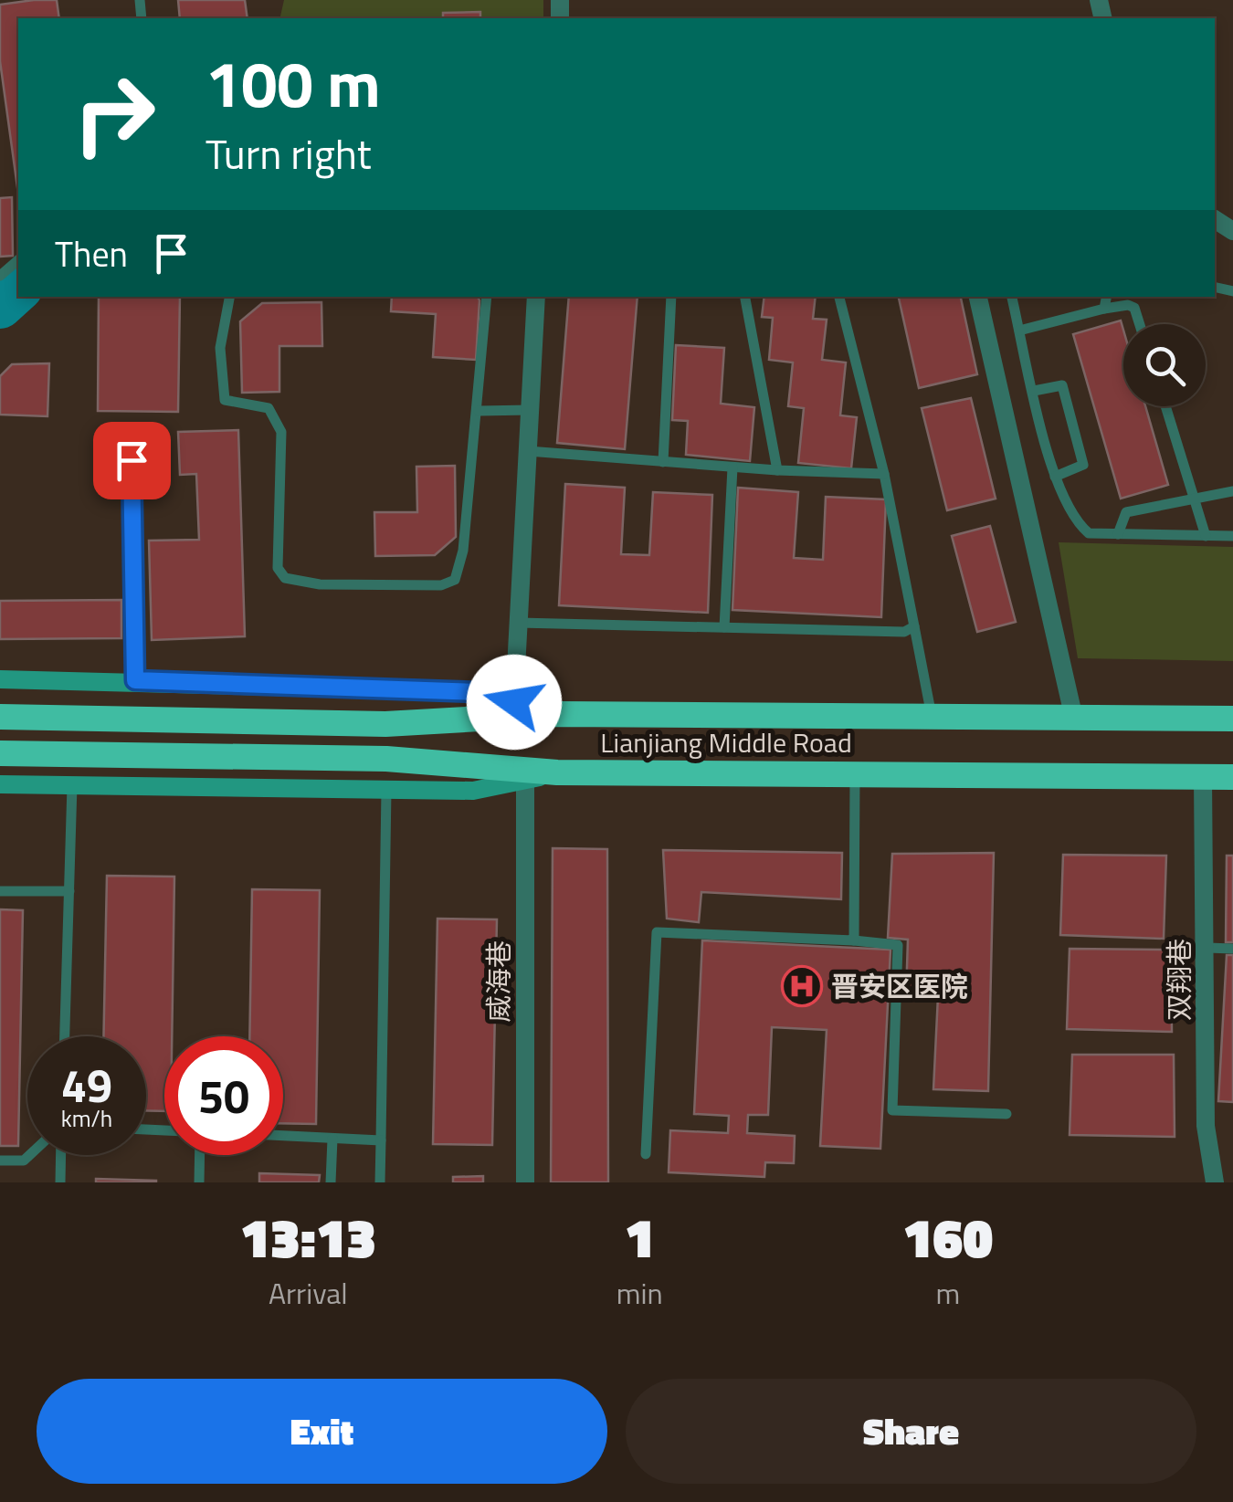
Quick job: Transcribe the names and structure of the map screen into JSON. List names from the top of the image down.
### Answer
{
  "streets": {
    "highway": ["Lianjiang Middle Road"],
    "street": ["双翔巷", "威海巷"]
  },
  "crossings": [
    ["Lianjiang Middle Road", "双翔巷"]
  ],
  "places": {
    "hospital": ["晋安区医院"]
  },
  "page": {
    "turn": ["100 m", "Turn right"],
    "then": "Then",
    "speed": "49 km/h",
    "limit": "50",
    "eta": [
      "13:13",
      "Arrival",
      "1",
      "min",
      "160",
      "m"
    ],
    "buttons": ["Exit", "Share"]
  }
}
